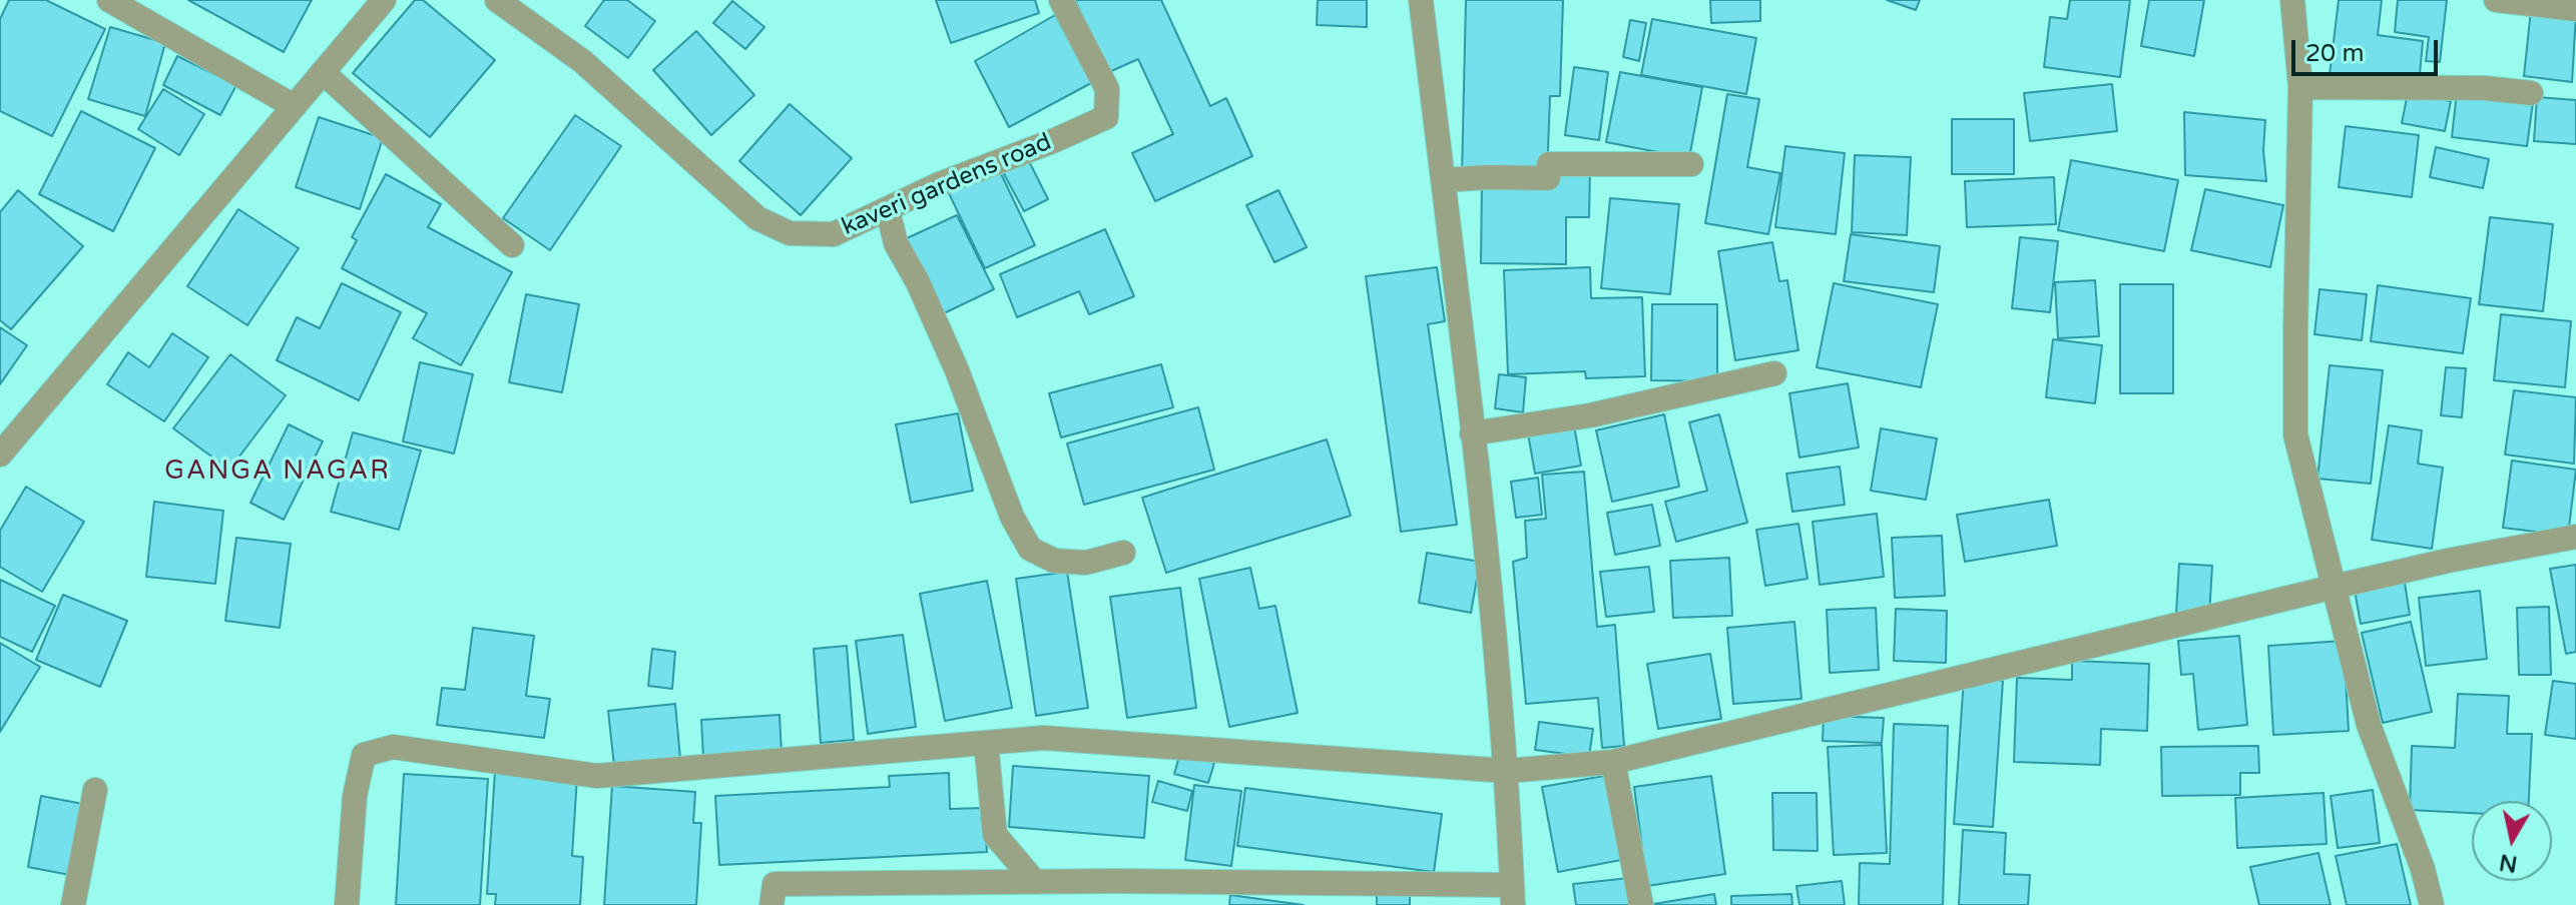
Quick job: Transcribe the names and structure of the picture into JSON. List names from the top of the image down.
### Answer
{
  "streets": {
    "street": ["kaveri gardens road"]
  },
  "districts": ["GANGA NAGAR"],
  "scale_bar": "20 m",
  "north": "bottom"
}
